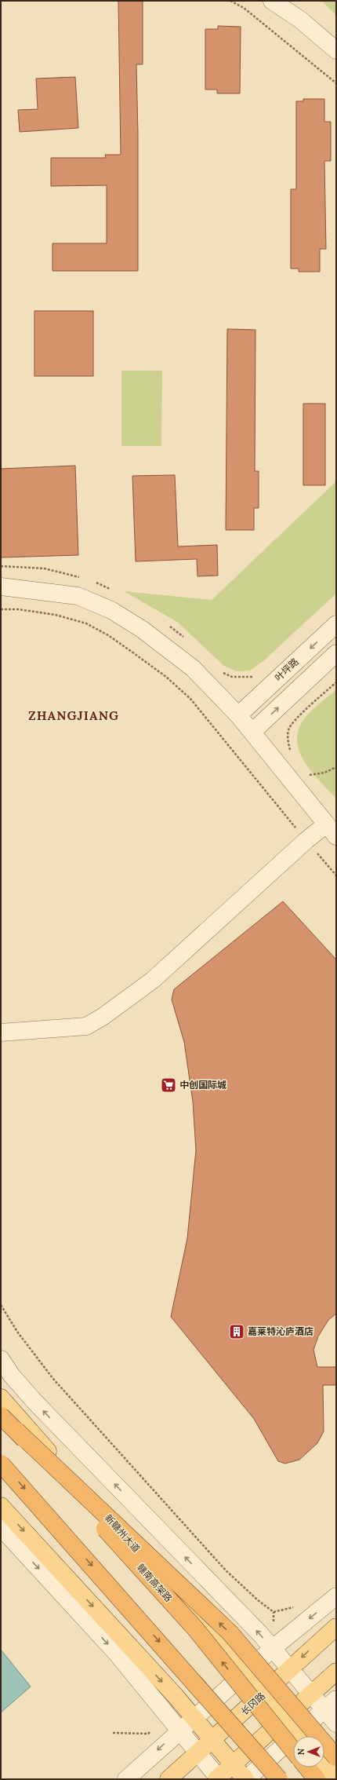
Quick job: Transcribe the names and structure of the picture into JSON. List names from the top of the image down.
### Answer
{
  "streets": {
    "highway": ["赣南高架路"],
    "main road": ["新赣州大道", "长冈路"],
    "street": ["叶坪路"]
  },
  "crossings": [
    ["新赣州大道", "长冈路"]
  ],
  "districts": ["ZHANGJIANG"],
  "places": {
    "supermarket": ["中创国际城"],
    "building": ["嘉莱特沁庐酒店"]
  },
  "north": "left"
}
